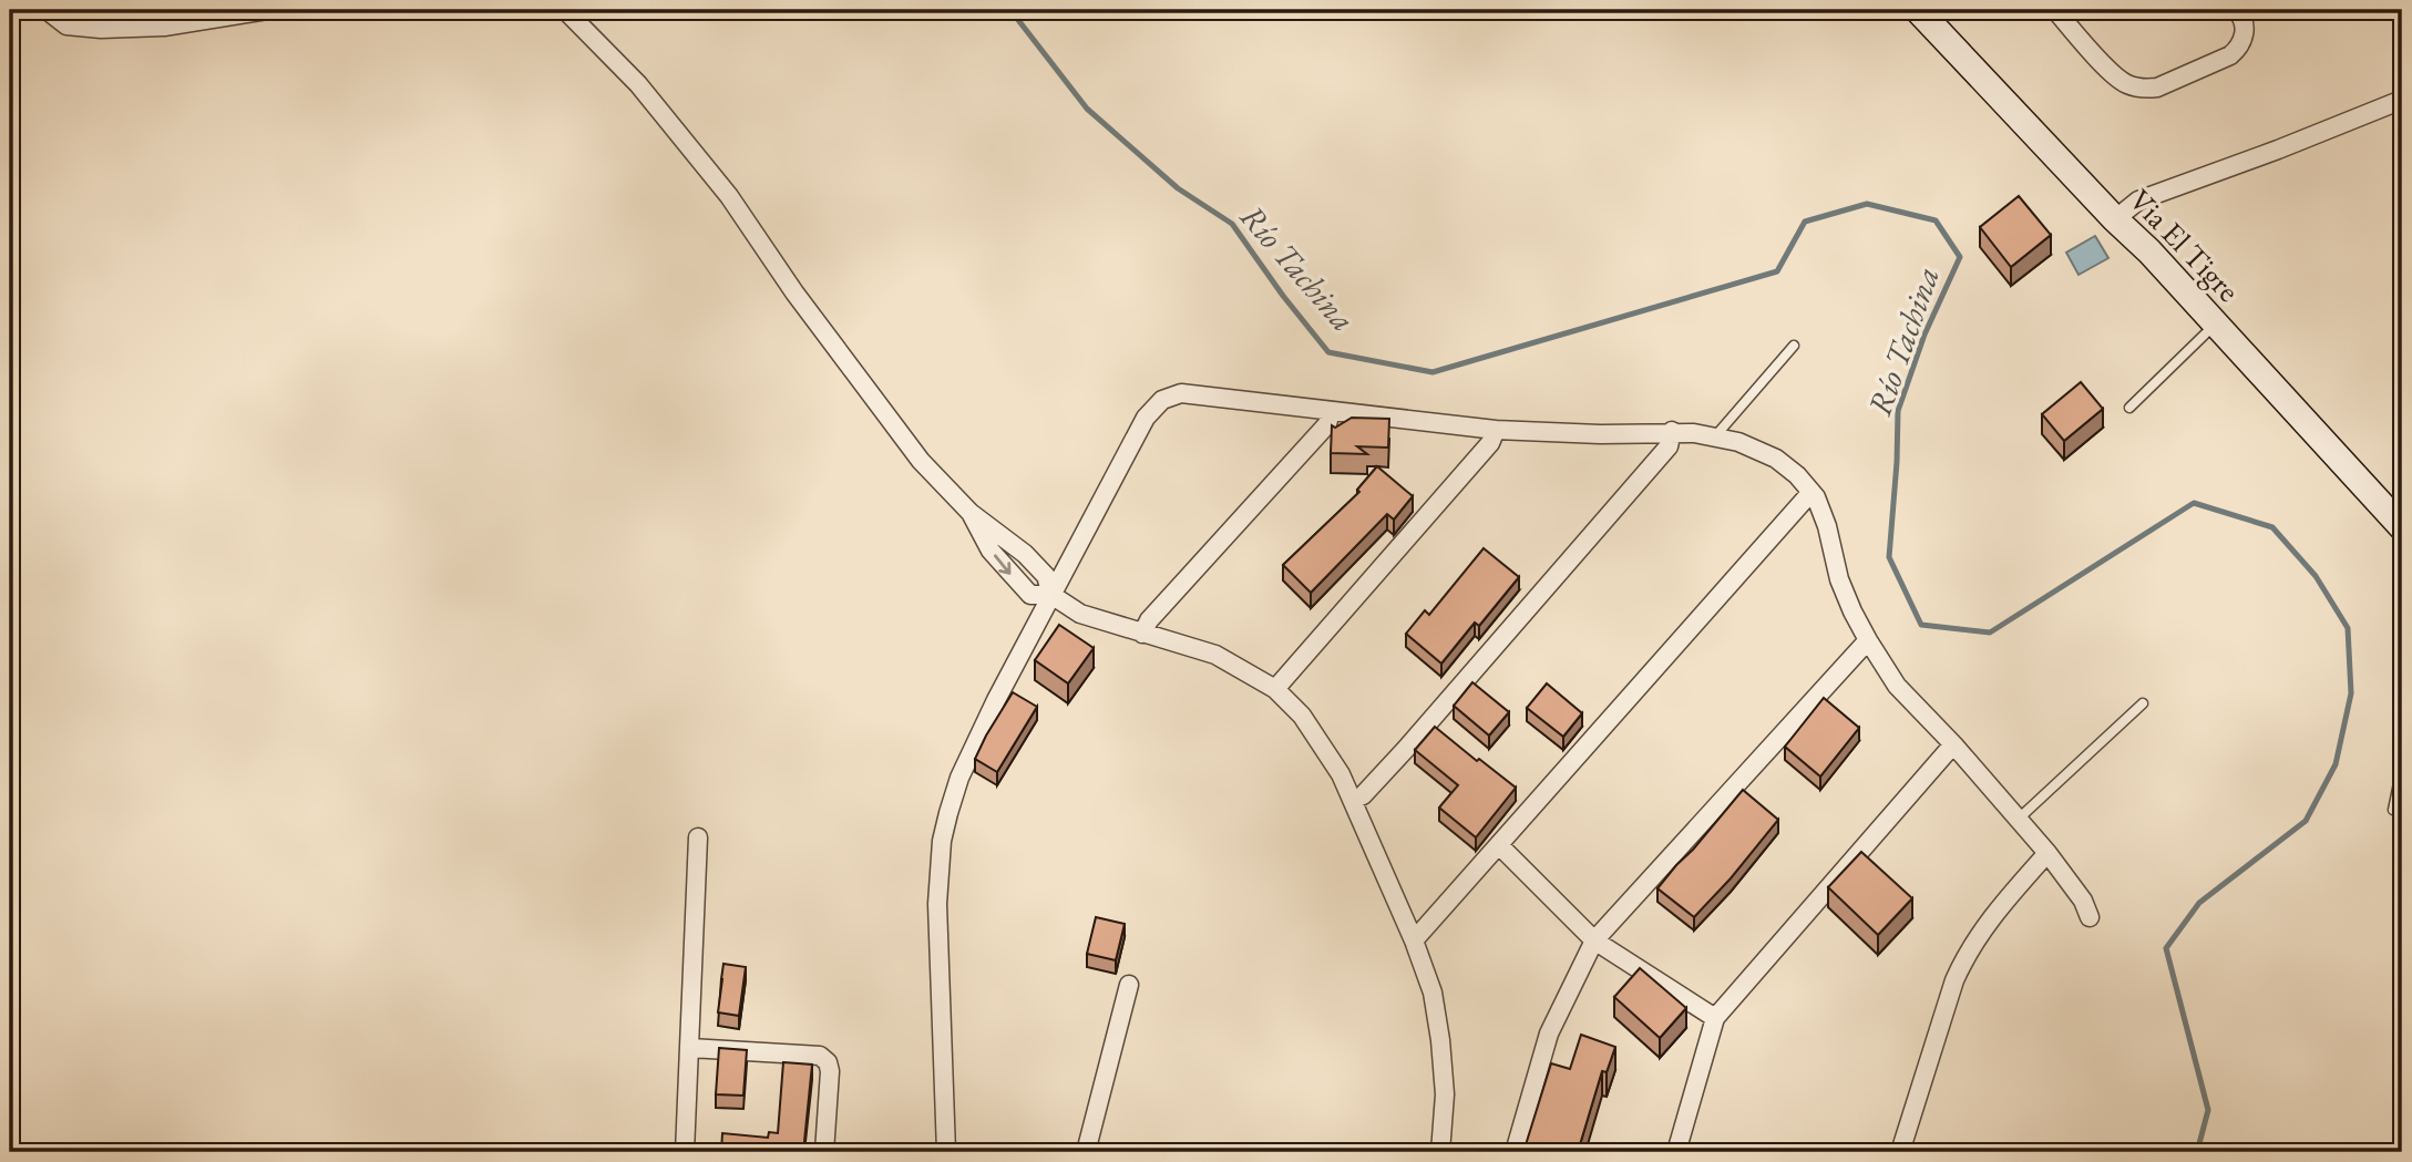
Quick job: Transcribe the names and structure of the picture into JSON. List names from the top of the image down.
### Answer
{
  "streets": {
    "street": ["Via El Tigre"]
  },
  "water": ["Río Tachina"]
}
